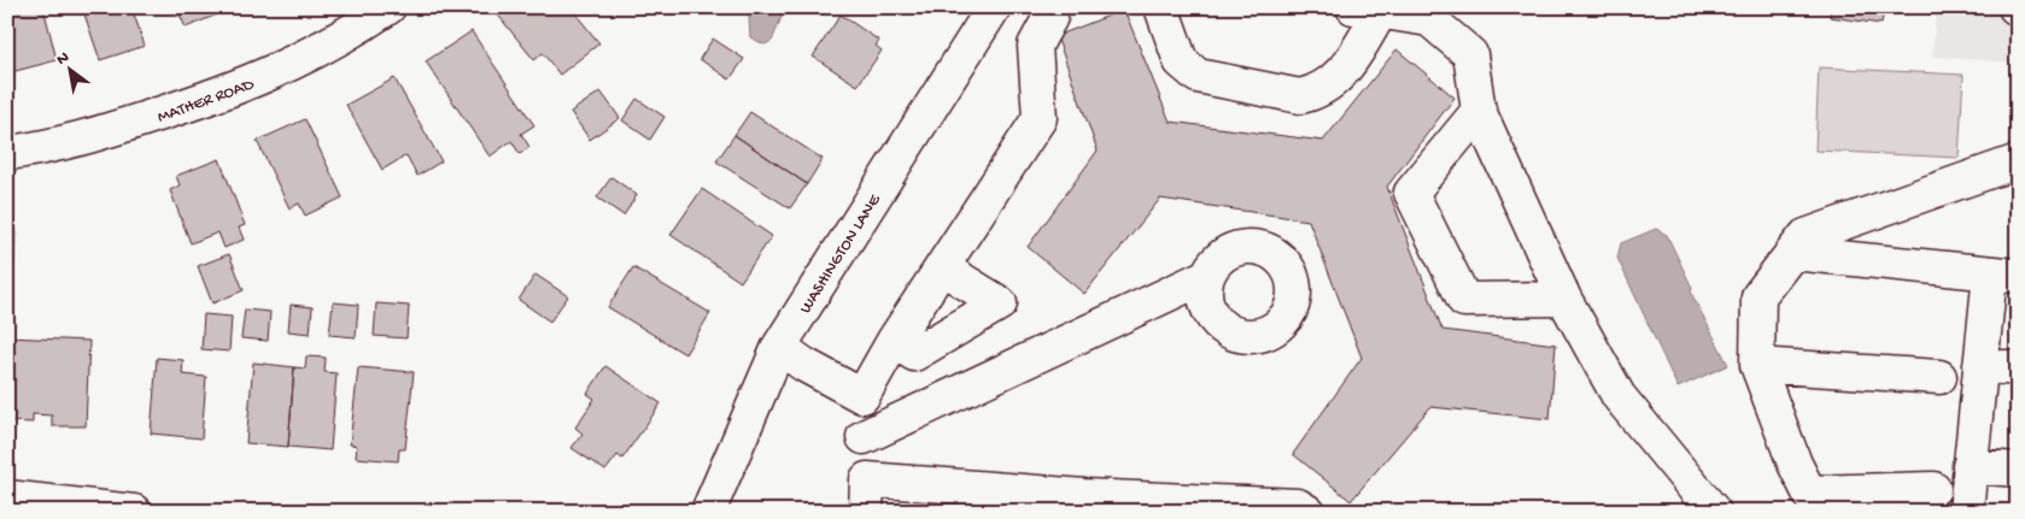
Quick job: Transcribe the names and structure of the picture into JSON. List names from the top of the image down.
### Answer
{
  "streets": {
    "street": ["MATHER ROAD", "WASHINGTON LANE"]
  },
  "north": "top left"
}
